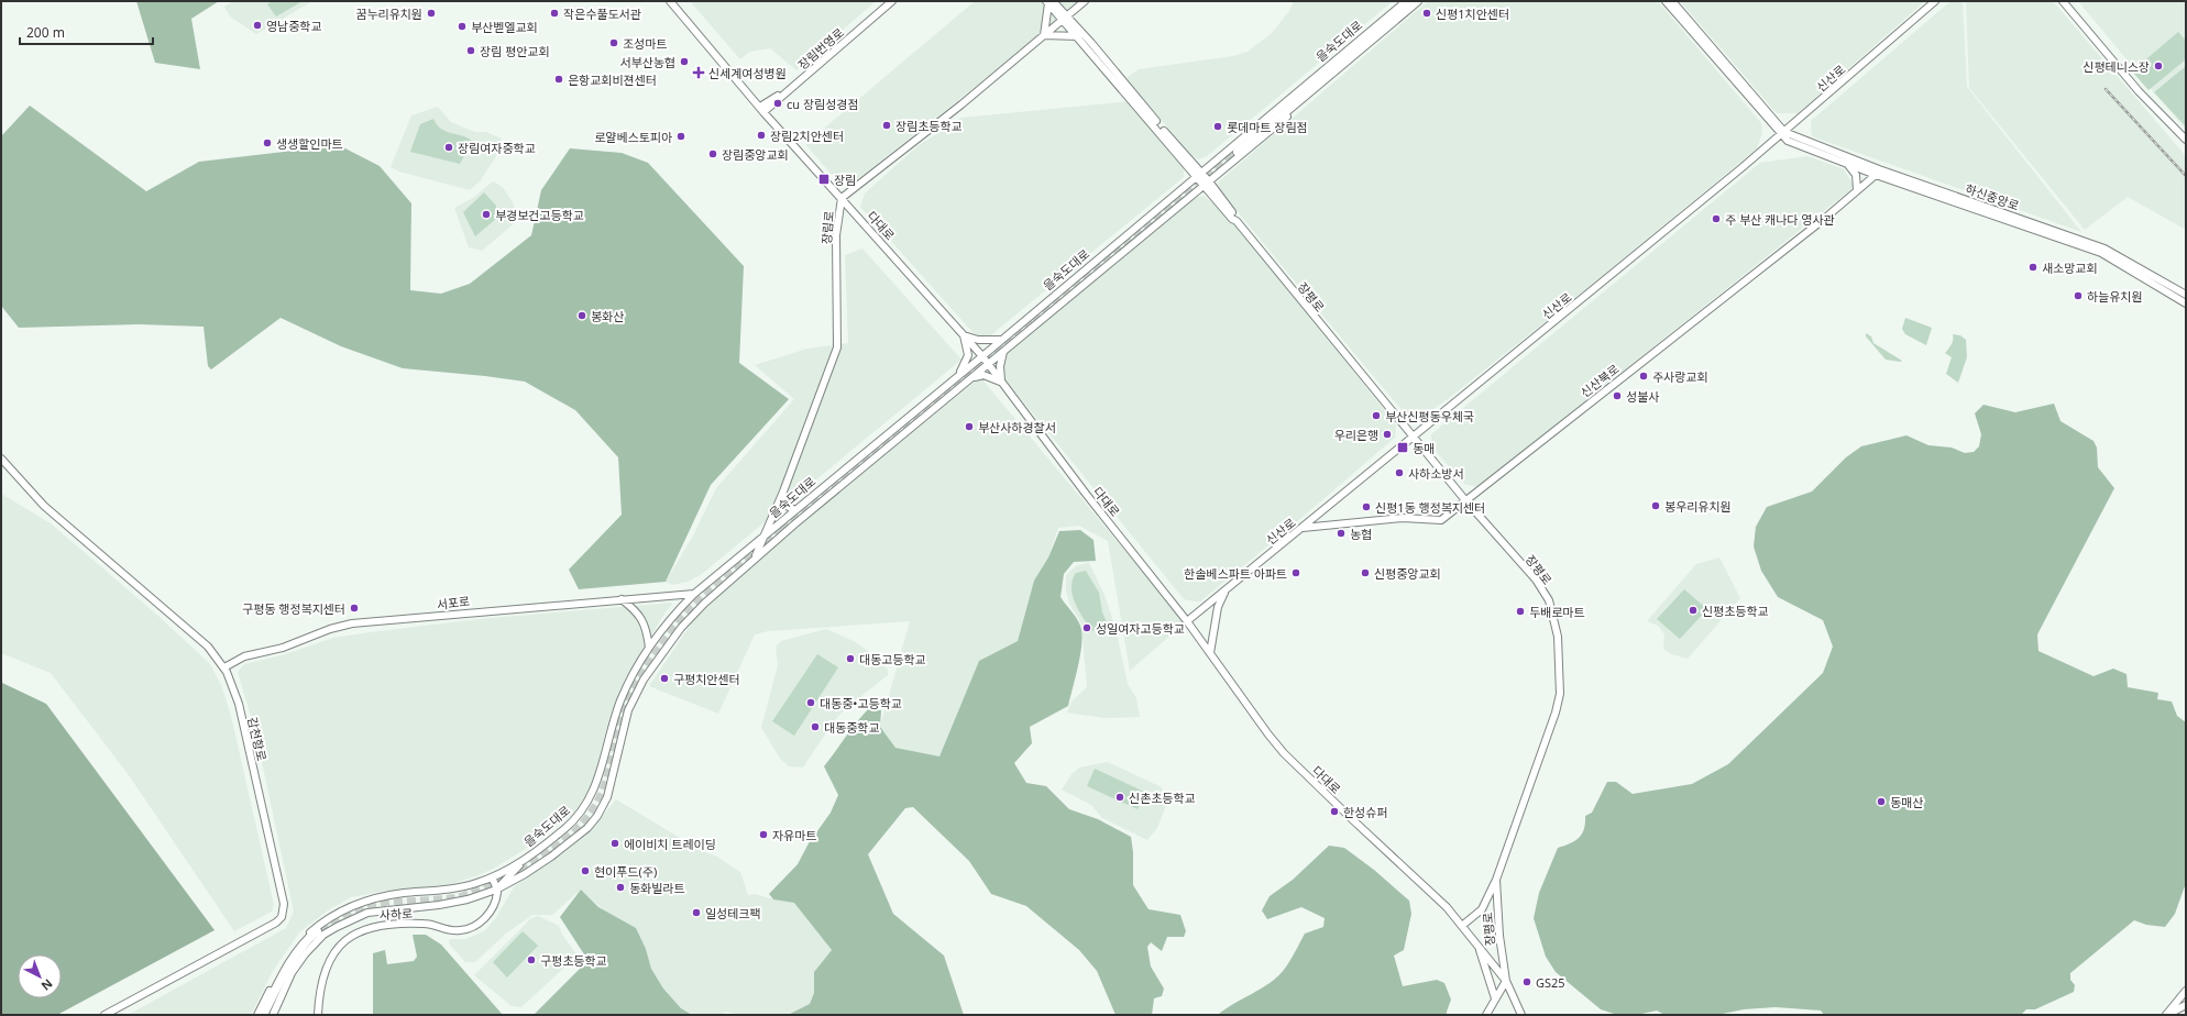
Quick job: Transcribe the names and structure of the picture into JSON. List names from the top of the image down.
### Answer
{
  "streets": {
    "main road": [
      "을숙도대로",
      "장림번영로",
      "신산로",
      "다대로",
      "장림로",
      "장평로",
      "신산북로",
      "서포로",
      "감천항로",
      "사하로"
    ]
  },
  "crossings": [
    ["을숙도대로", "다대로"],
    ["을숙도대로", "장림로"],
    ["을숙도대로", "장평로"],
    ["을숙도대로", "서포로"],
    ["을숙도대로", "사하로"],
    ["장림번영로", "다대로"],
    ["신산로", "다대로"],
    ["신산로", "장평로"],
    ["신산로", "신산북로"],
    ["다대로", "장림로"],
    ["다대로", "장평로"],
    ["장림로", "장평로"],
    ["장평로", "신산북로"],
    ["서포로", "감천항로"]
  ],
  "places": {
    "other": [
      "꿈누리유치원",
      "작은수풀도서관",
      "신평1치안센터",
      "영남중학교",
      "부산벧엘교회",
      "조성마트",
      "장림 평안교회",
      "서부산농협",
      "신평테니스장",
      "은항교회비젼센터",
      "cu 장림성경점",
      "장림초등학교",
      "롯데마트 장림점",
      "장림2치안센터",
      "로얄베스토피아",
      "생생할인마트",
      "장림여자중학교",
      "장림중앙교회",
      "부경보건고등학교",
      "주 부산 캐나다 영사관",
      "새소망교회",
      "하늘유치원",
      "봉화산",
      "주사랑교회",
      "성불사",
      "부산신평동우체국",
      "부산사하경찰서",
      "우리은행",
      "사하소방서",
      "봉우리유치원",
      "신평1동 행정복지센터",
      "농협",
      "한솔베스파트 아파트",
      "신평중앙교회",
      "구평동 행정복지센터",
      "신평초등학교",
      "두배로마트",
      "성일여자고등학교",
      "대동고등학교",
      "구평치안센터",
      "대동중•고등학교",
      "대동중학교",
      "신촌초등학교",
      "동매산",
      "한성슈퍼",
      "자유마트",
      "에이비치 트레이딩",
      "현이푸드(주)",
      "동화빌라트",
      "일성테크팩",
      "구평초등학교",
      "GS25"
    ],
    "health": ["신세계여성병원"],
    "transit": ["장림", "동매"]
  },
  "scale_bar": "200 m",
  "north": "bottom right"
}
